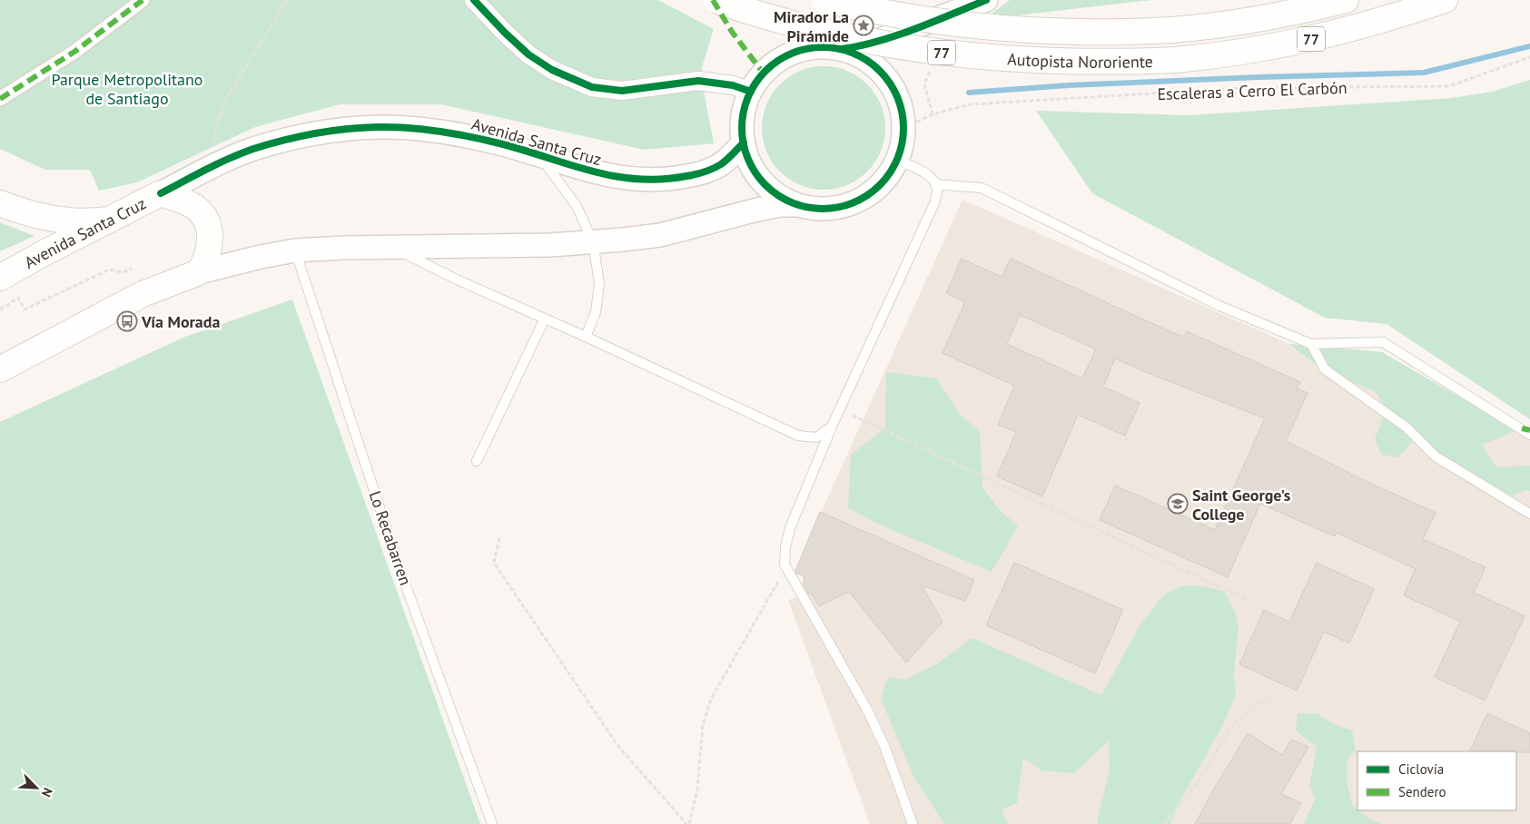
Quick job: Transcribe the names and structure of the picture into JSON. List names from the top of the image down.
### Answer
{
  "streets": {
    "main road": ["77", "Autopista Nororiente", "Avenida Santa Cruz"],
    "lane": ["Lo Recabarren"],
    "path": ["Escaleras a Cerro El Carbón"]
  },
  "crossings": [
    ["Escaleras a Cerro El Carbón", "Avenida Santa Cruz"]
  ],
  "parks": ["Parque Metropolitano de Santiago"],
  "places": {
    "place": ["Mirador La Pirámide"],
    "bus stop": ["Vía Morada"],
    "school or university": ["Saint George's College"]
  },
  "legend": ["Ciclovía", "Sendero"],
  "north": "bottom right"
}
